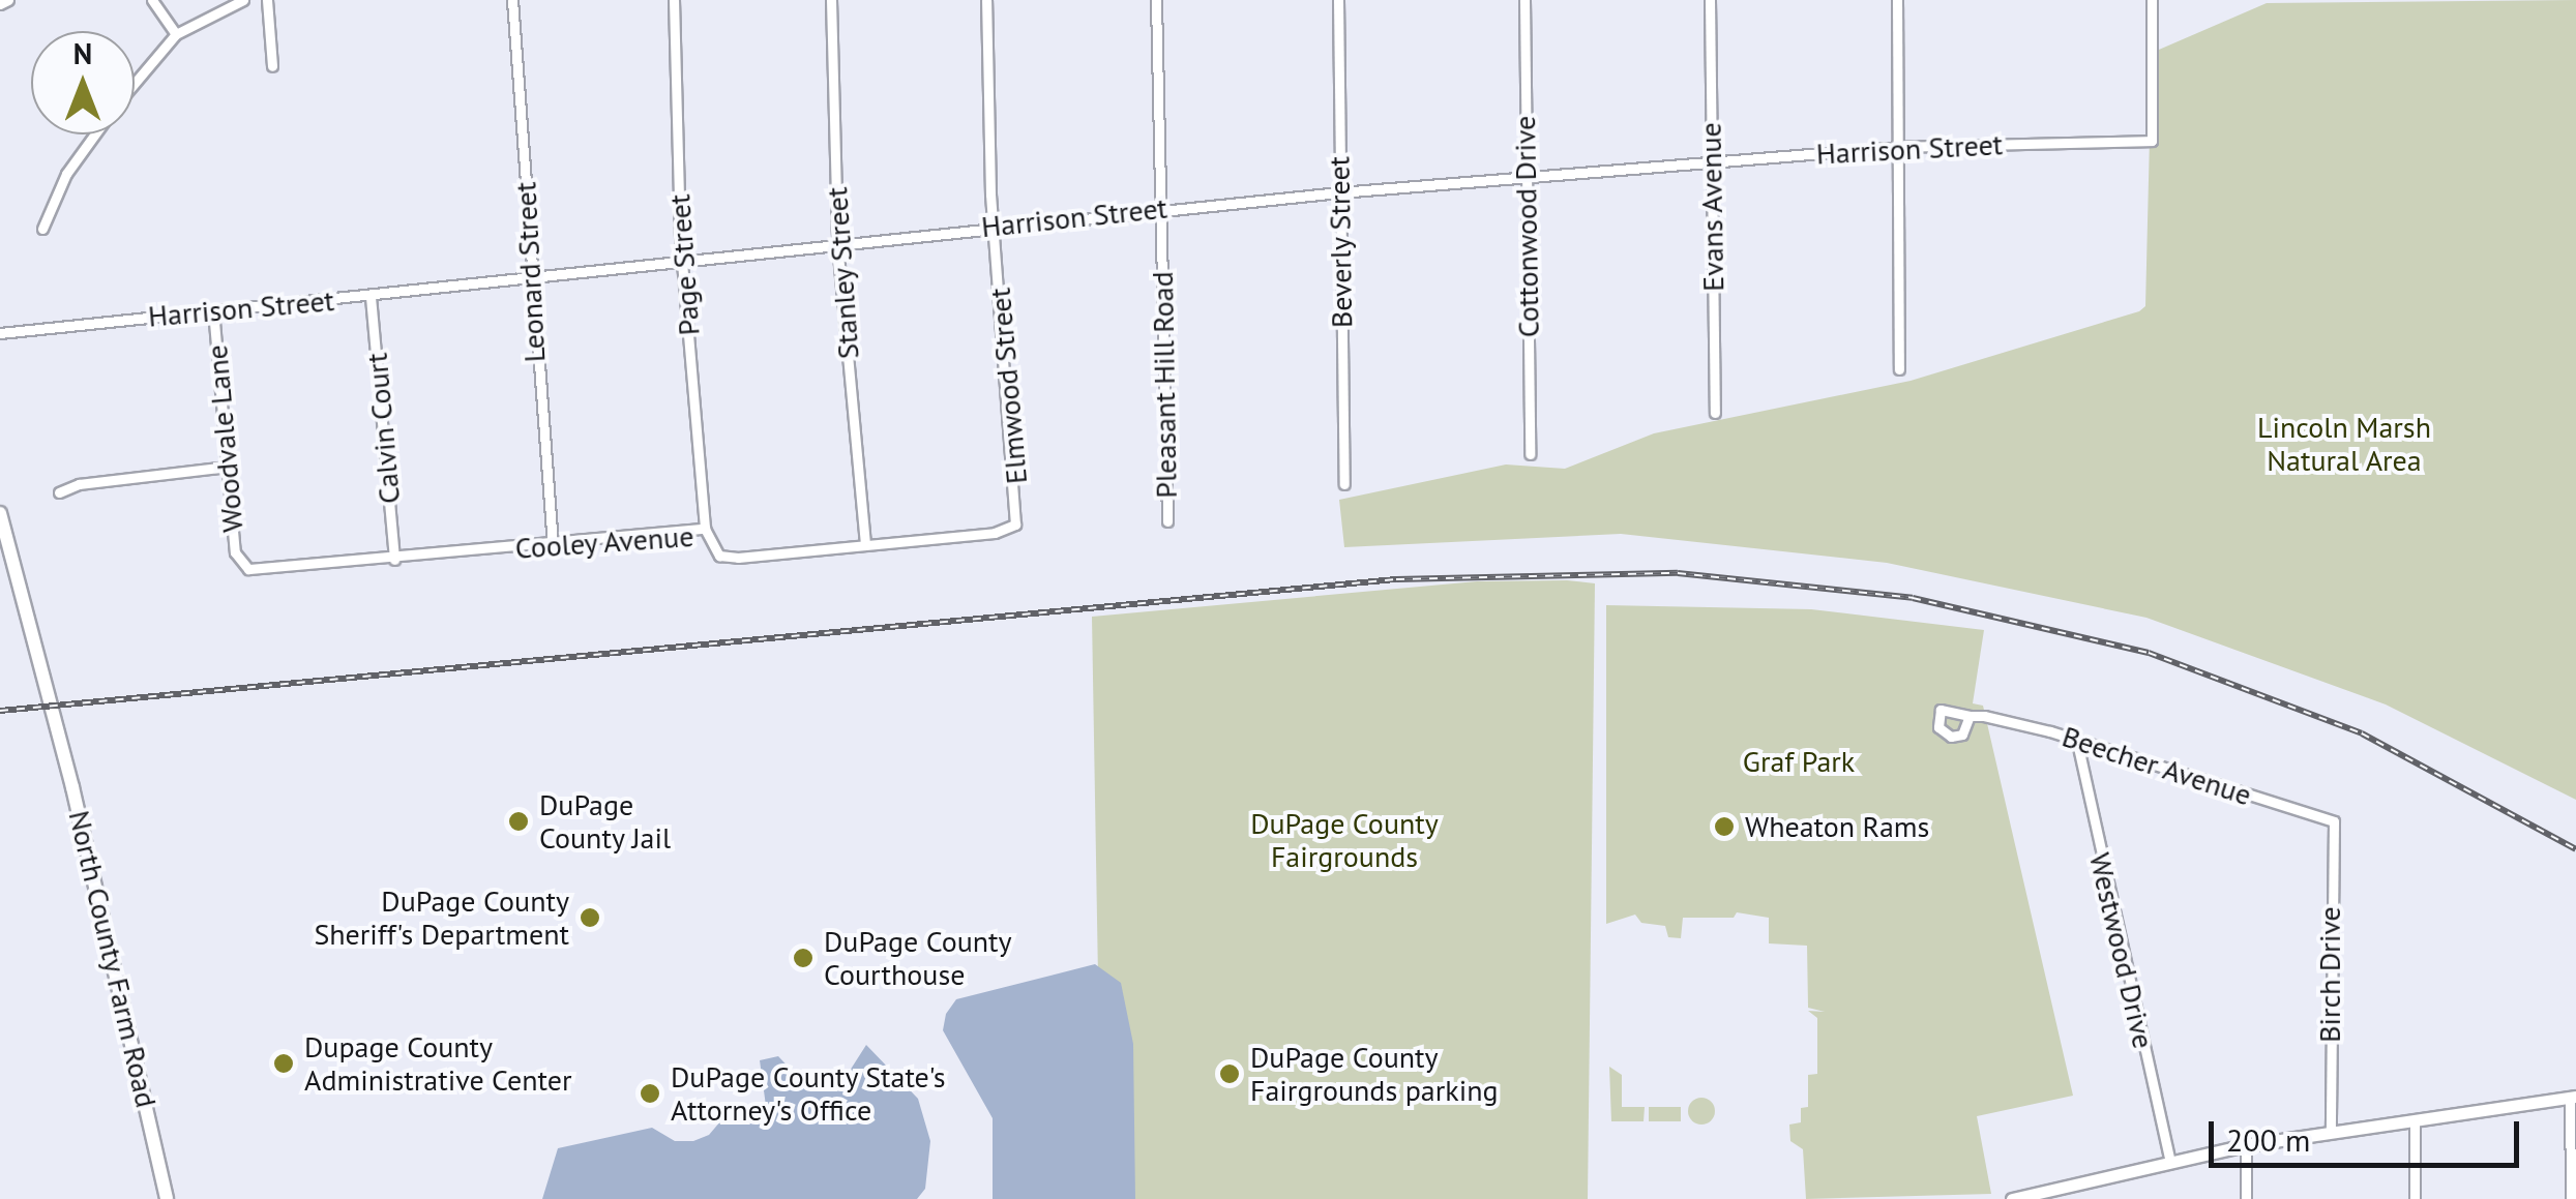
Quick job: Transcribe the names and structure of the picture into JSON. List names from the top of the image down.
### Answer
{
  "streets": {
    "main road": ["North County Farm Road"],
    "street": [
      "Harrison Street",
      "Evans Avenue",
      "Cottonwood Drive",
      "Beverly Street",
      "Page Street",
      "Leonard Street",
      "Stanley Street",
      "Pleasant Hill Road",
      "Elmwood Street",
      "Calvin Court",
      "Woodvale Lane",
      "Cooley Avenue",
      "Beecher Avenue",
      "Westwood Drive",
      "Birch Drive"
    ]
  },
  "crossings": [
    ["Harrison Street", "Evans Avenue"],
    ["Harrison Street", "Cottonwood Drive"],
    ["Harrison Street", "Beverly Street"],
    ["Harrison Street", "Page Street"],
    ["Harrison Street", "Leonard Street"],
    ["Harrison Street", "Stanley Street"],
    ["Harrison Street", "Pleasant Hill Road"],
    ["Harrison Street", "Elmwood Street"],
    ["Harrison Street", "Calvin Court"],
    ["Harrison Street", "Woodvale Lane"],
    ["Page Street", "Cooley Avenue"],
    ["Leonard Street", "Cooley Avenue"],
    ["Stanley Street", "Cooley Avenue"],
    ["Elmwood Street", "Cooley Avenue"],
    ["Calvin Court", "Cooley Avenue"],
    ["Woodvale Lane", "Cooley Avenue"],
    ["Beecher Avenue", "Westwood Drive"],
    ["Beecher Avenue", "Birch Drive"]
  ],
  "parks": ["Lincoln Marsh Natural Area", "Graf Park", "DuPage County Fairgrounds"],
  "places": [
    "DuPage County Jail",
    "Wheaton Rams",
    "DuPage County Sheriff's Department",
    "DuPage County Courthouse",
    "Dupage County Administrative Center",
    "DuPage County Fairgrounds parking",
    "DuPage County State's Attorney's Office"
  ],
  "scale_bar": "200 m",
  "north": "top"
}
